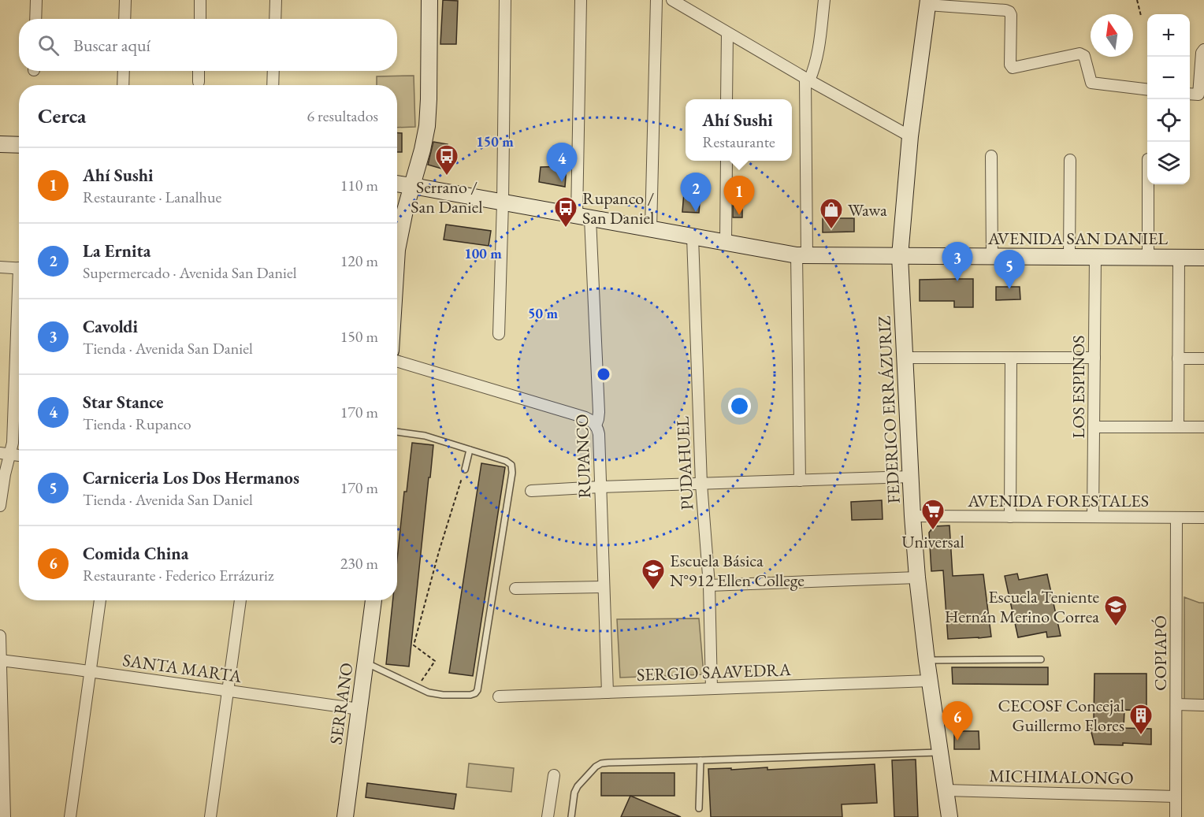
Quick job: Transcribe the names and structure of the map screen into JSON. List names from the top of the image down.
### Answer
{
  "streets": {
    "street": [
      "AVENIDA SAN DANIEL",
      "LOS ESPINOS",
      "FEDERICO ERRÁZURIZ",
      "RUPANCO",
      "PUDAHUEL",
      "AVENIDA FORESTALES",
      "COPIAPÓ",
      "SANTA MARTA",
      "SERGIO SAAVEDRA",
      "SERRANO",
      "MICHIMALONGO"
    ]
  },
  "crossings": [
    ["AVENIDA SAN DANIEL", "LOS ESPINOS"],
    ["AVENIDA SAN DANIEL", "FEDERICO ERRÁZURIZ"],
    ["AVENIDA SAN DANIEL", "RUPANCO"],
    ["AVENIDA SAN DANIEL", "PUDAHUEL"],
    ["LOS ESPINOS", "AVENIDA FORESTALES"],
    ["FEDERICO ERRÁZURIZ", "AVENIDA FORESTALES"],
    ["FEDERICO ERRÁZURIZ", "SERGIO SAAVEDRA"],
    ["FEDERICO ERRÁZURIZ", "MICHIMALONGO"],
    ["RUPANCO", "SERGIO SAAVEDRA"],
    ["PUDAHUEL", "SERGIO SAAVEDRA"],
    ["AVENIDA FORESTALES", "COPIAPÓ"],
    ["COPIAPÓ", "MICHIMALONGO"],
    ["SANTA MARTA", "SERRANO"]
  ],
  "places": {
    "bus stop": ["Serrano / San Daniel", "Rupanco / San Daniel"],
    "shop": ["Wawa"],
    "supermarket": ["Universal"],
    "school or university": ["Escuela Básica N°912 Ellen College", "Escuela Teniente Hernán Merino Correa"],
    "building": ["CECOSF Concejal Guillermo Flores"]
  },
  "north": "top",
  "page": {
    "map_buttons": ["+", "−"],
    "search": "Buscar aquí",
    "heading": ["Cerca", "6 resultados"],
    "popup": ["Ahí Sushi", "Restaurante"],
    "pins": [
      "4",
      "2",
      "1",
      "3",
      "5",
      "6"
    ],
    "list": [
      {
        "mark": "1",
        "name": "Ahí Sushi",
        "note": "Restaurante · Lanalhue",
        "value": "110 m"
      },
      {
        "mark": "2",
        "name": "La Ernita",
        "note": "Supermercado · Avenida San Daniel",
        "value": "120 m"
      },
      {
        "mark": "3",
        "name": "Cavoldi",
        "note": "Tienda · Avenida San Daniel",
        "value": "150 m"
      },
      {
        "mark": "4",
        "name": "Star Stance",
        "note": "Tienda · Rupanco",
        "value": "170 m"
      },
      {
        "mark": "5",
        "name": "Carniceria Los Dos Hermanos",
        "note": "Tienda · Avenida San Daniel",
        "value": "170 m"
      },
      {
        "mark": "6",
        "name": "Comida China",
        "note": "Restaurante · Federico Errázuriz",
        "value": "230 m"
      }
    ]
  },
  "rings": ["150 m", "100 m", "50 m"]
}
